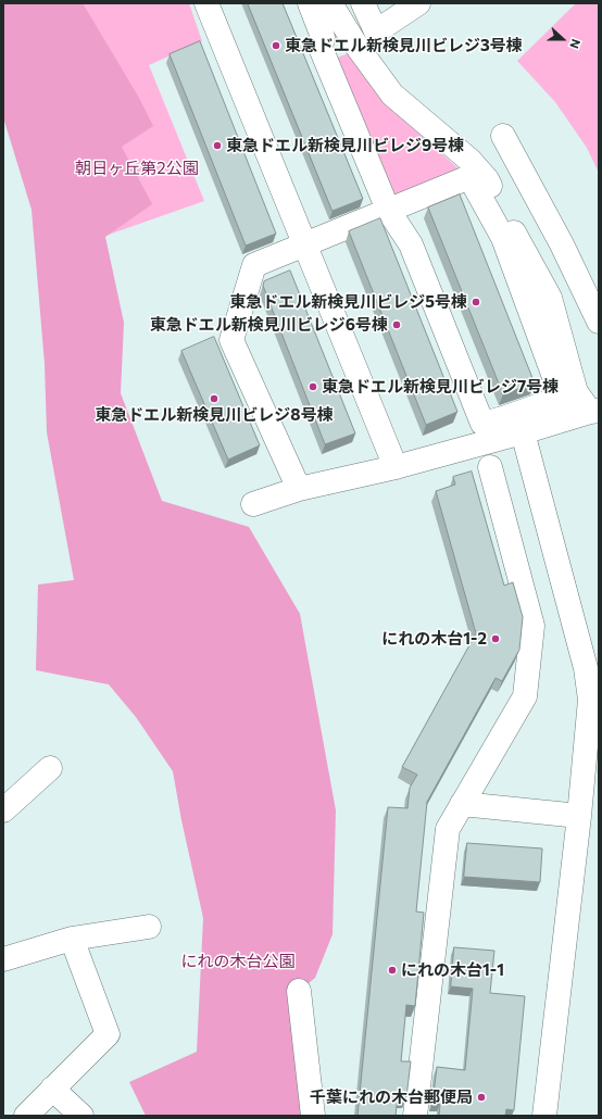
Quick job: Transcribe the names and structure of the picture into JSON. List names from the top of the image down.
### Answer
{
  "parks": ["朝日ヶ丘第2公園", "にれの木台公園"],
  "places": [
    "東急ドエル新検見川ビレジ3号棟",
    "東急ドエル新検見川ビレジ9号棟",
    "東急ドエル新検見川ビレジ5号棟",
    "東急ドエル新検見川ビレジ6号棟",
    "東急ドエル新検見川ビレジ7号棟",
    "東急ドエル新検見川ビレジ8号棟",
    "にれの木台1-2",
    "にれの木台1-1",
    "千葉にれの木台郵便局"
  ],
  "north": "right"
}
